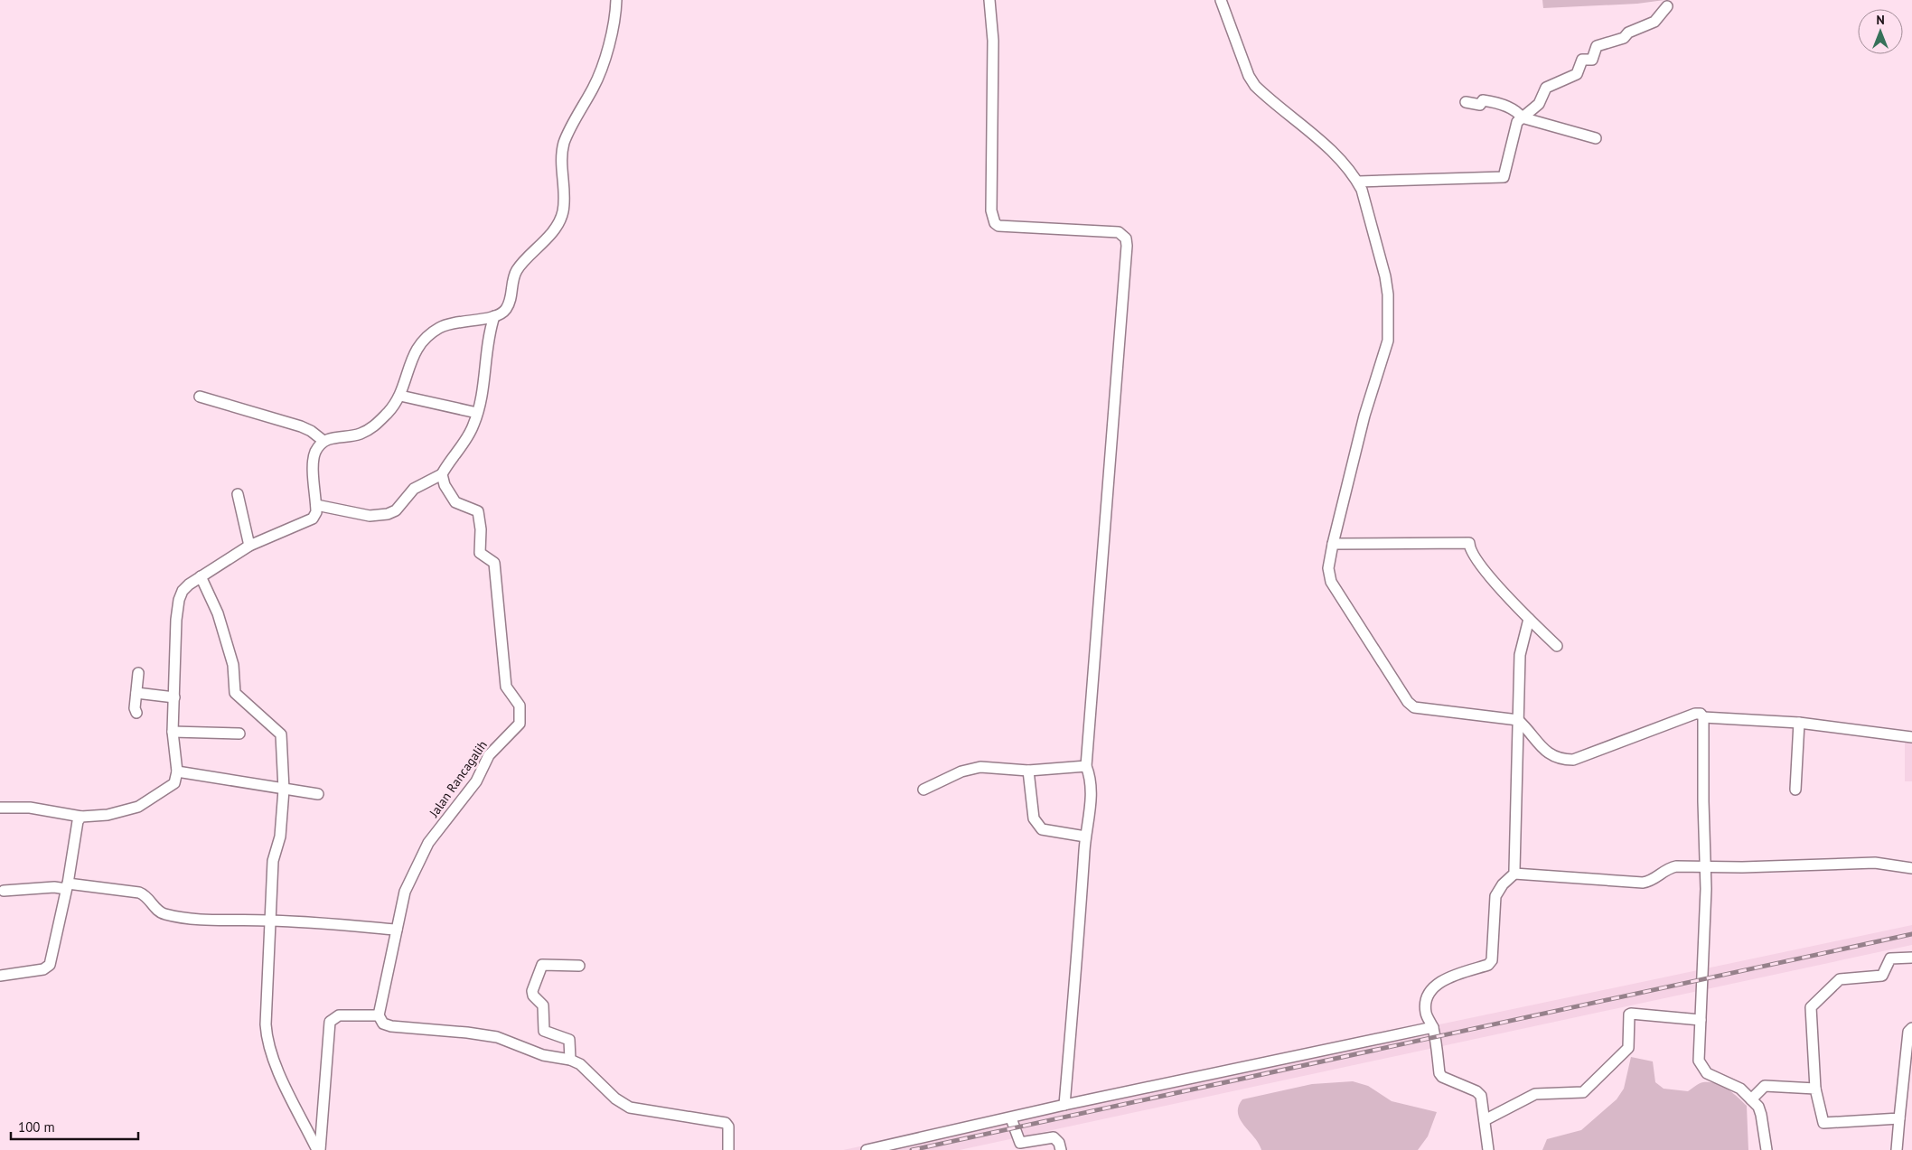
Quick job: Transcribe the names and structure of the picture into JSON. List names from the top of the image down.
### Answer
{
  "streets": {
    "street": ["Jalan Rancagalih"]
  },
  "scale_bar": "100 m",
  "north": "top"
}
